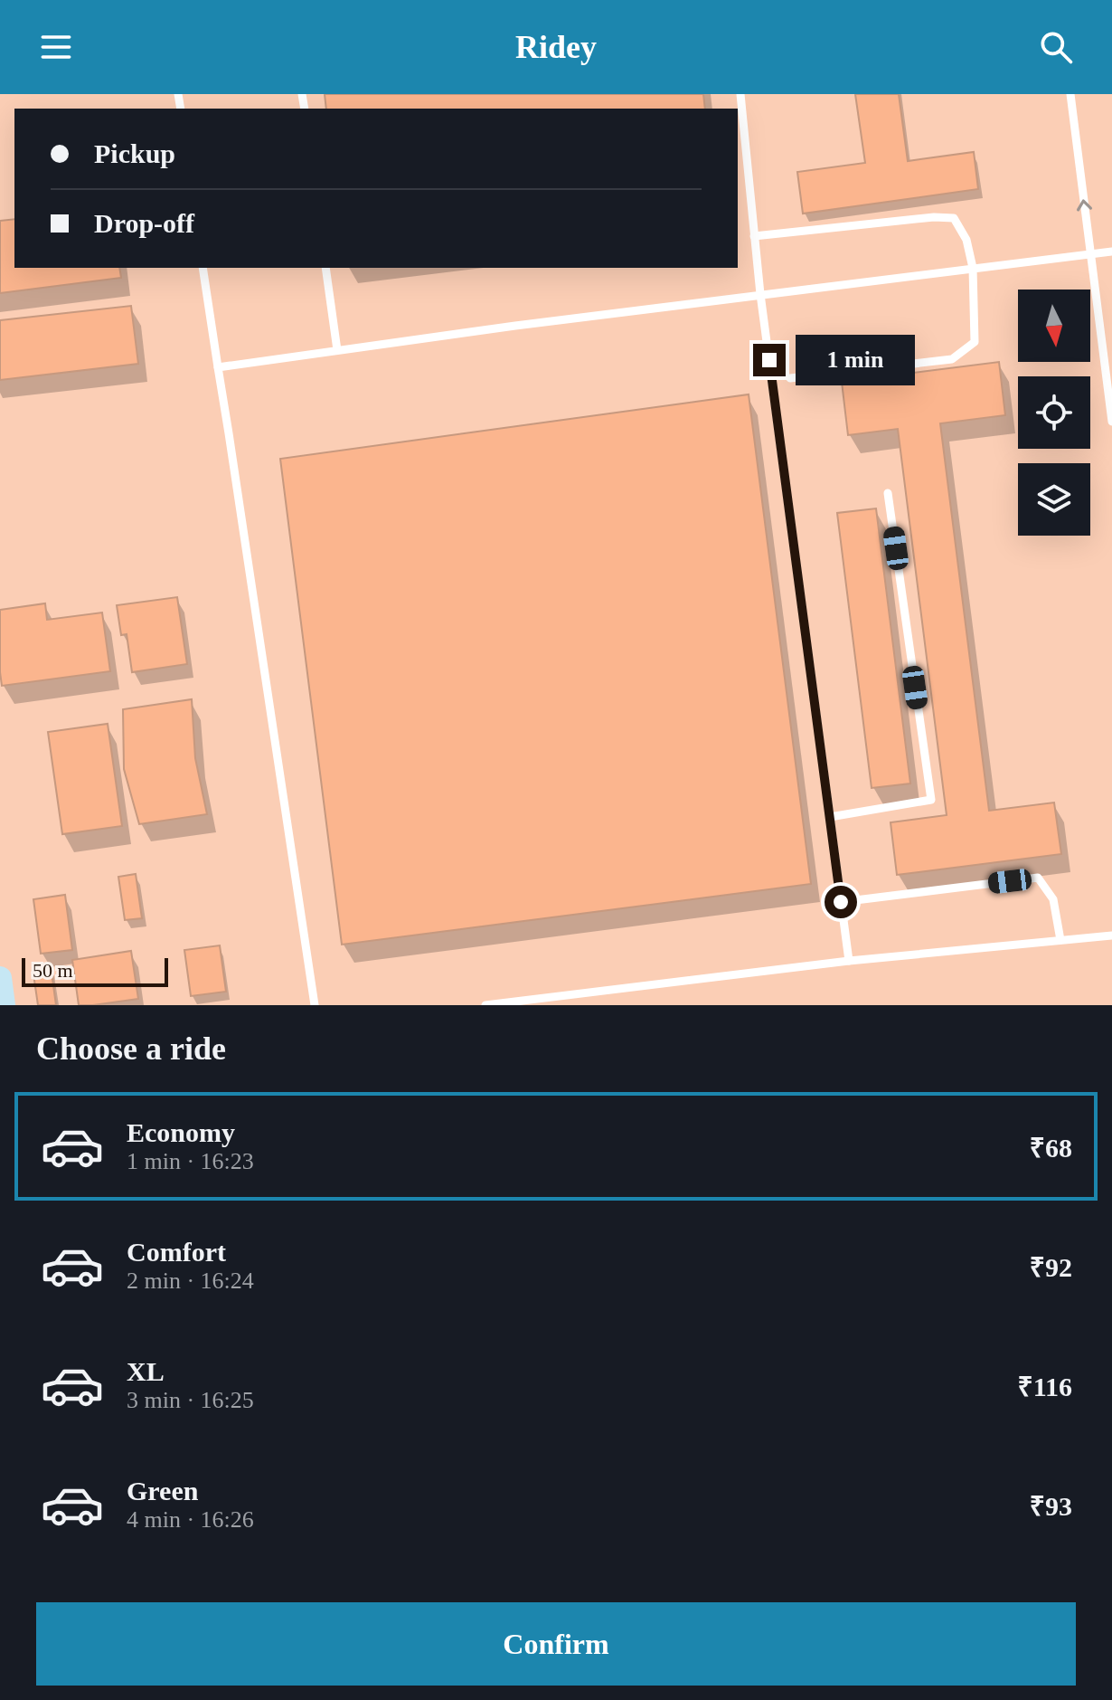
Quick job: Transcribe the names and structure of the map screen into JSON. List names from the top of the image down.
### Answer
{
  "scale_bar": "50 m",
  "north": "bottom",
  "page": {
    "header": "Ridey",
    "banner": ["Pickup", "Drop-off"],
    "bubble": "1 min",
    "scale": "50 m",
    "heading": "Choose a ride",
    "list": [
      {
        "name": "Economy",
        "note": "1 min · 16:23",
        "value": "₹68"
      },
      {
        "name": "Comfort",
        "note": "2 min · 16:24",
        "value": "₹92"
      },
      {
        "name": "XL",
        "note": "3 min · 16:25",
        "value": "₹116"
      },
      {
        "name": "Green",
        "note": "4 min · 16:26",
        "value": "₹93"
      }
    ],
    "buttons": "Confirm"
  }
}
